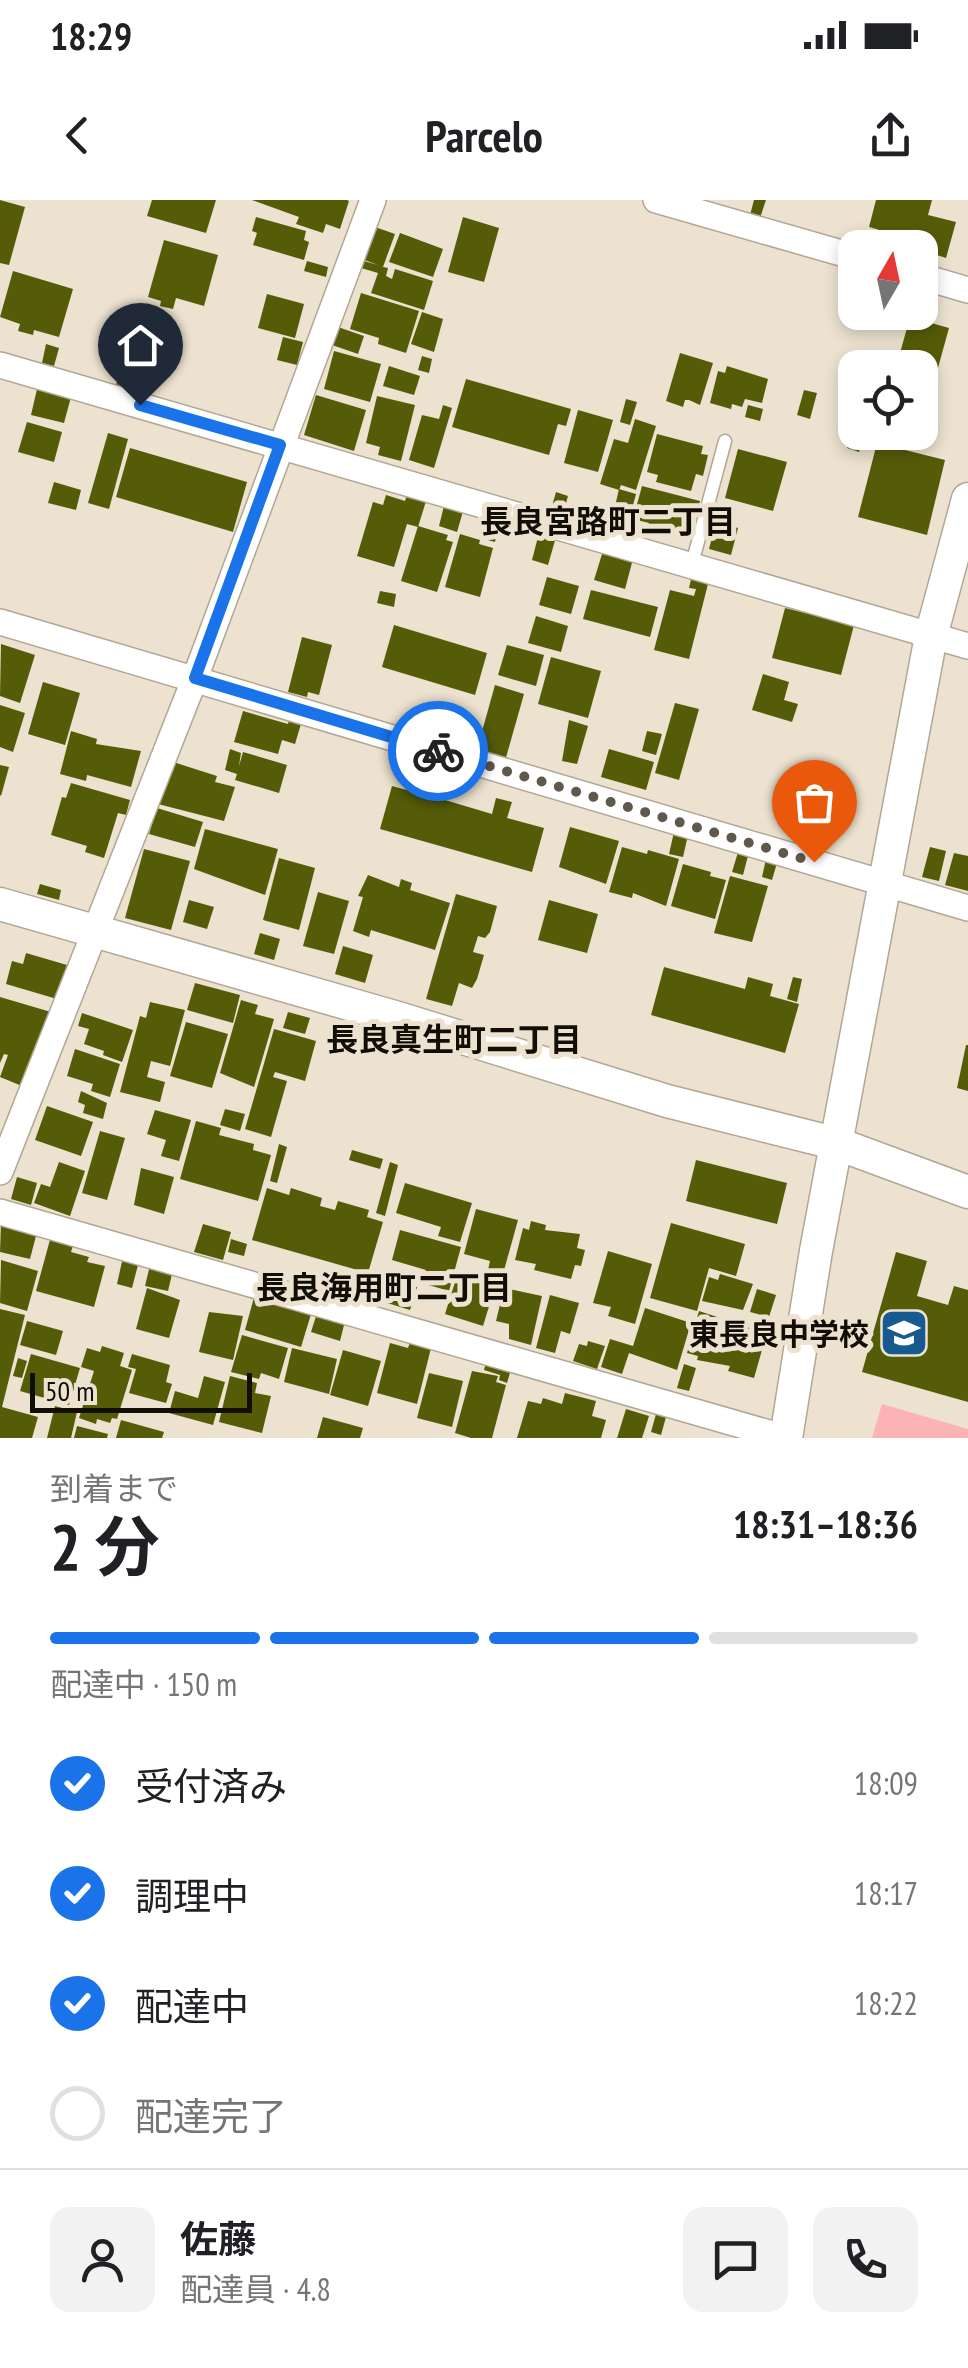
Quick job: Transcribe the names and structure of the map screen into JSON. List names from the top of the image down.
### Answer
{
  "districts": ["長良宮路町二丁目", "長良真生町二丁目", "長良海用町二丁目"],
  "places": {
    "school or university": ["東長良中学校"]
  },
  "scale_bar": "50 m",
  "north": "top",
  "page": {
    "status": "18:29",
    "header": "Parcelo",
    "scale": "50 m",
    "heading": ["2 分", "到着まで", "18:31–18:36"],
    "panel": ["佐藤", "配達員 · 4.8"],
    "bar": "配達中 · 150 m",
    "list": [
      ["受付済み", "18:09"],
      ["調理中", "18:17"],
      ["配達中", "18:22"],
      "配達完了"
    ]
  }
}
